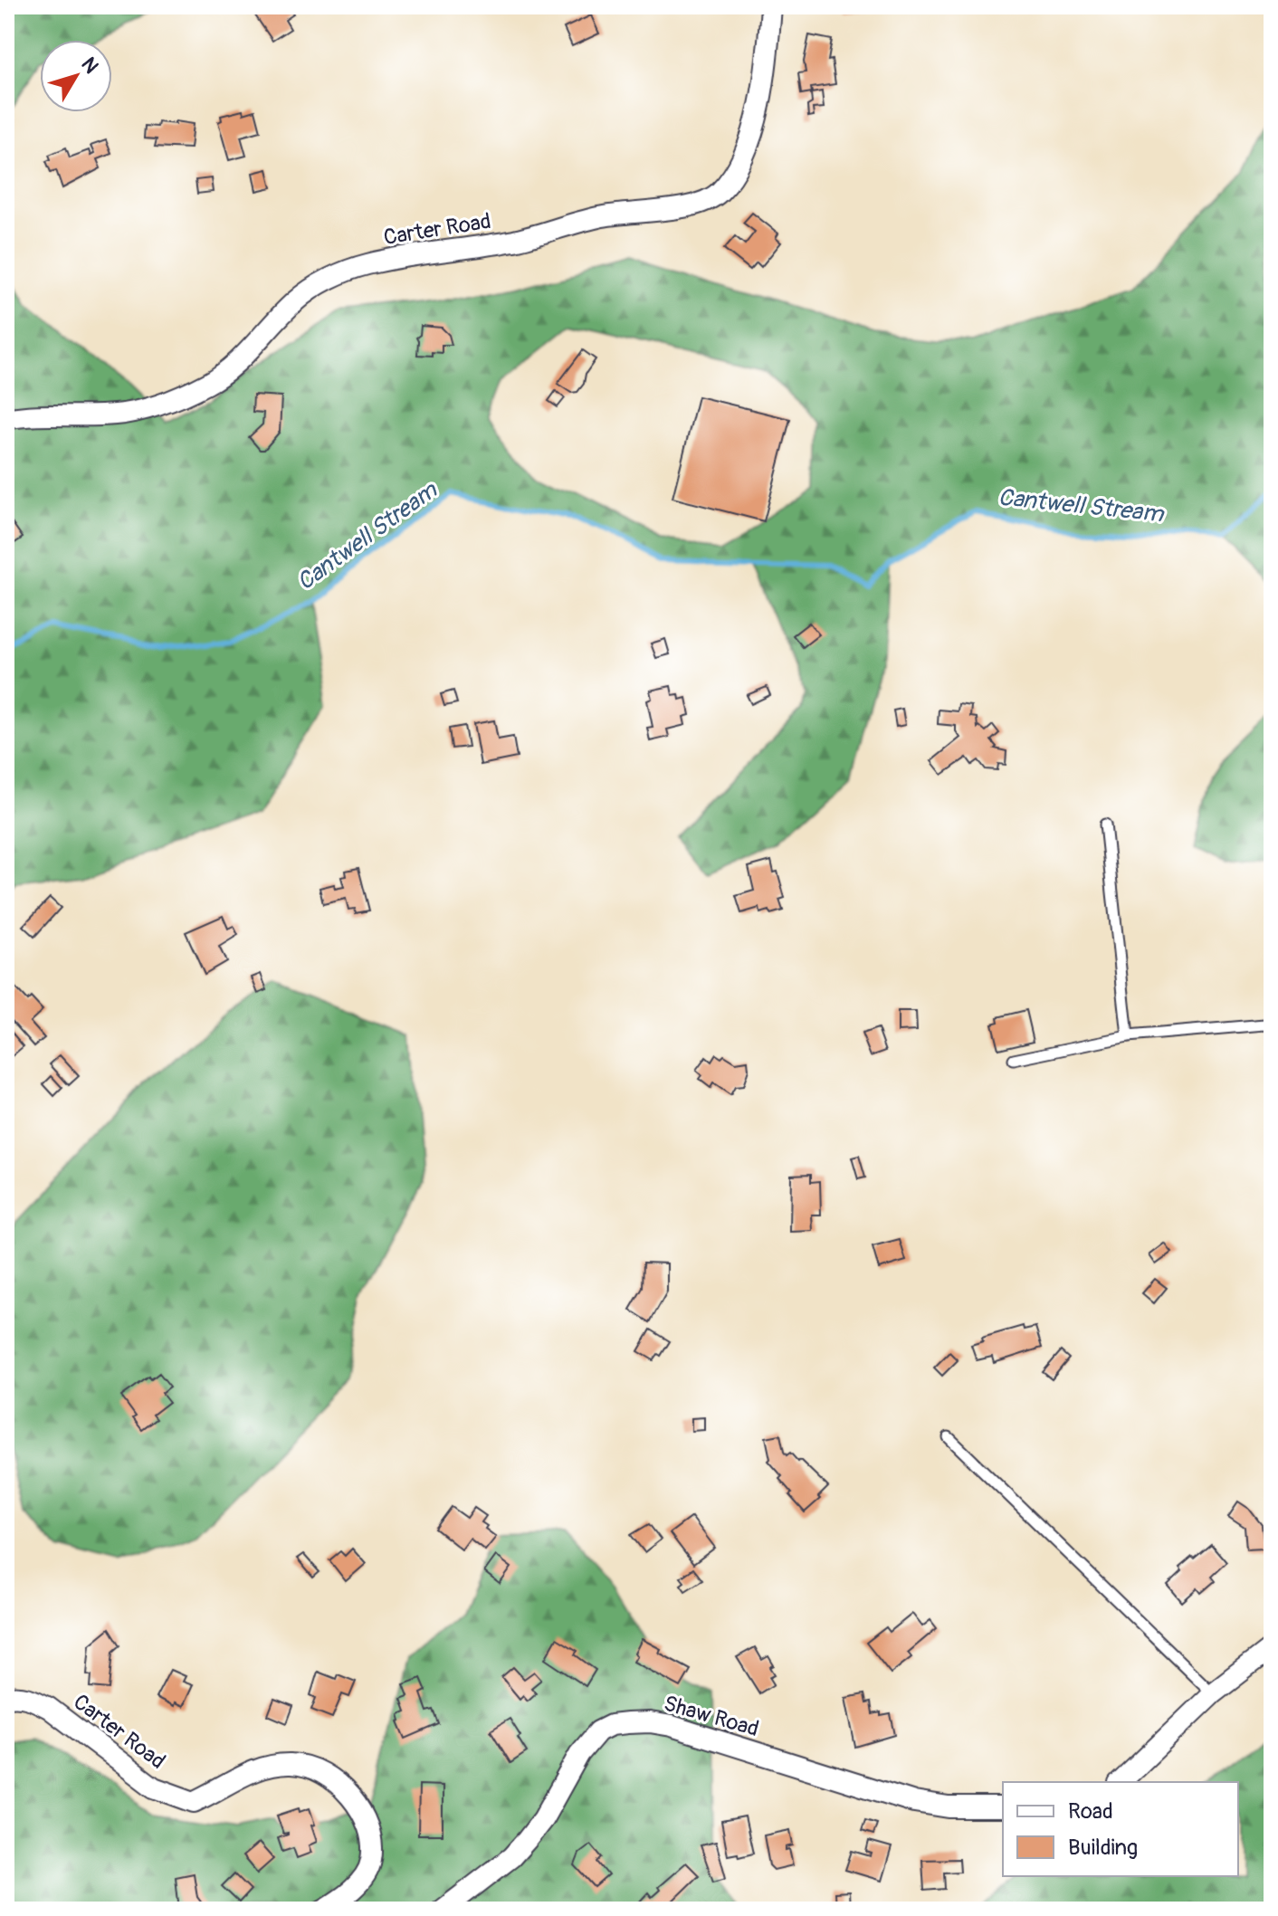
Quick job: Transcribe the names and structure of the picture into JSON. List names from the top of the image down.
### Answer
{
  "streets": {
    "street": ["Carter Road", "Shaw Road"]
  },
  "water": ["Cantwell Stream"],
  "legend": ["Road", "Building"],
  "north": "top right"
}
